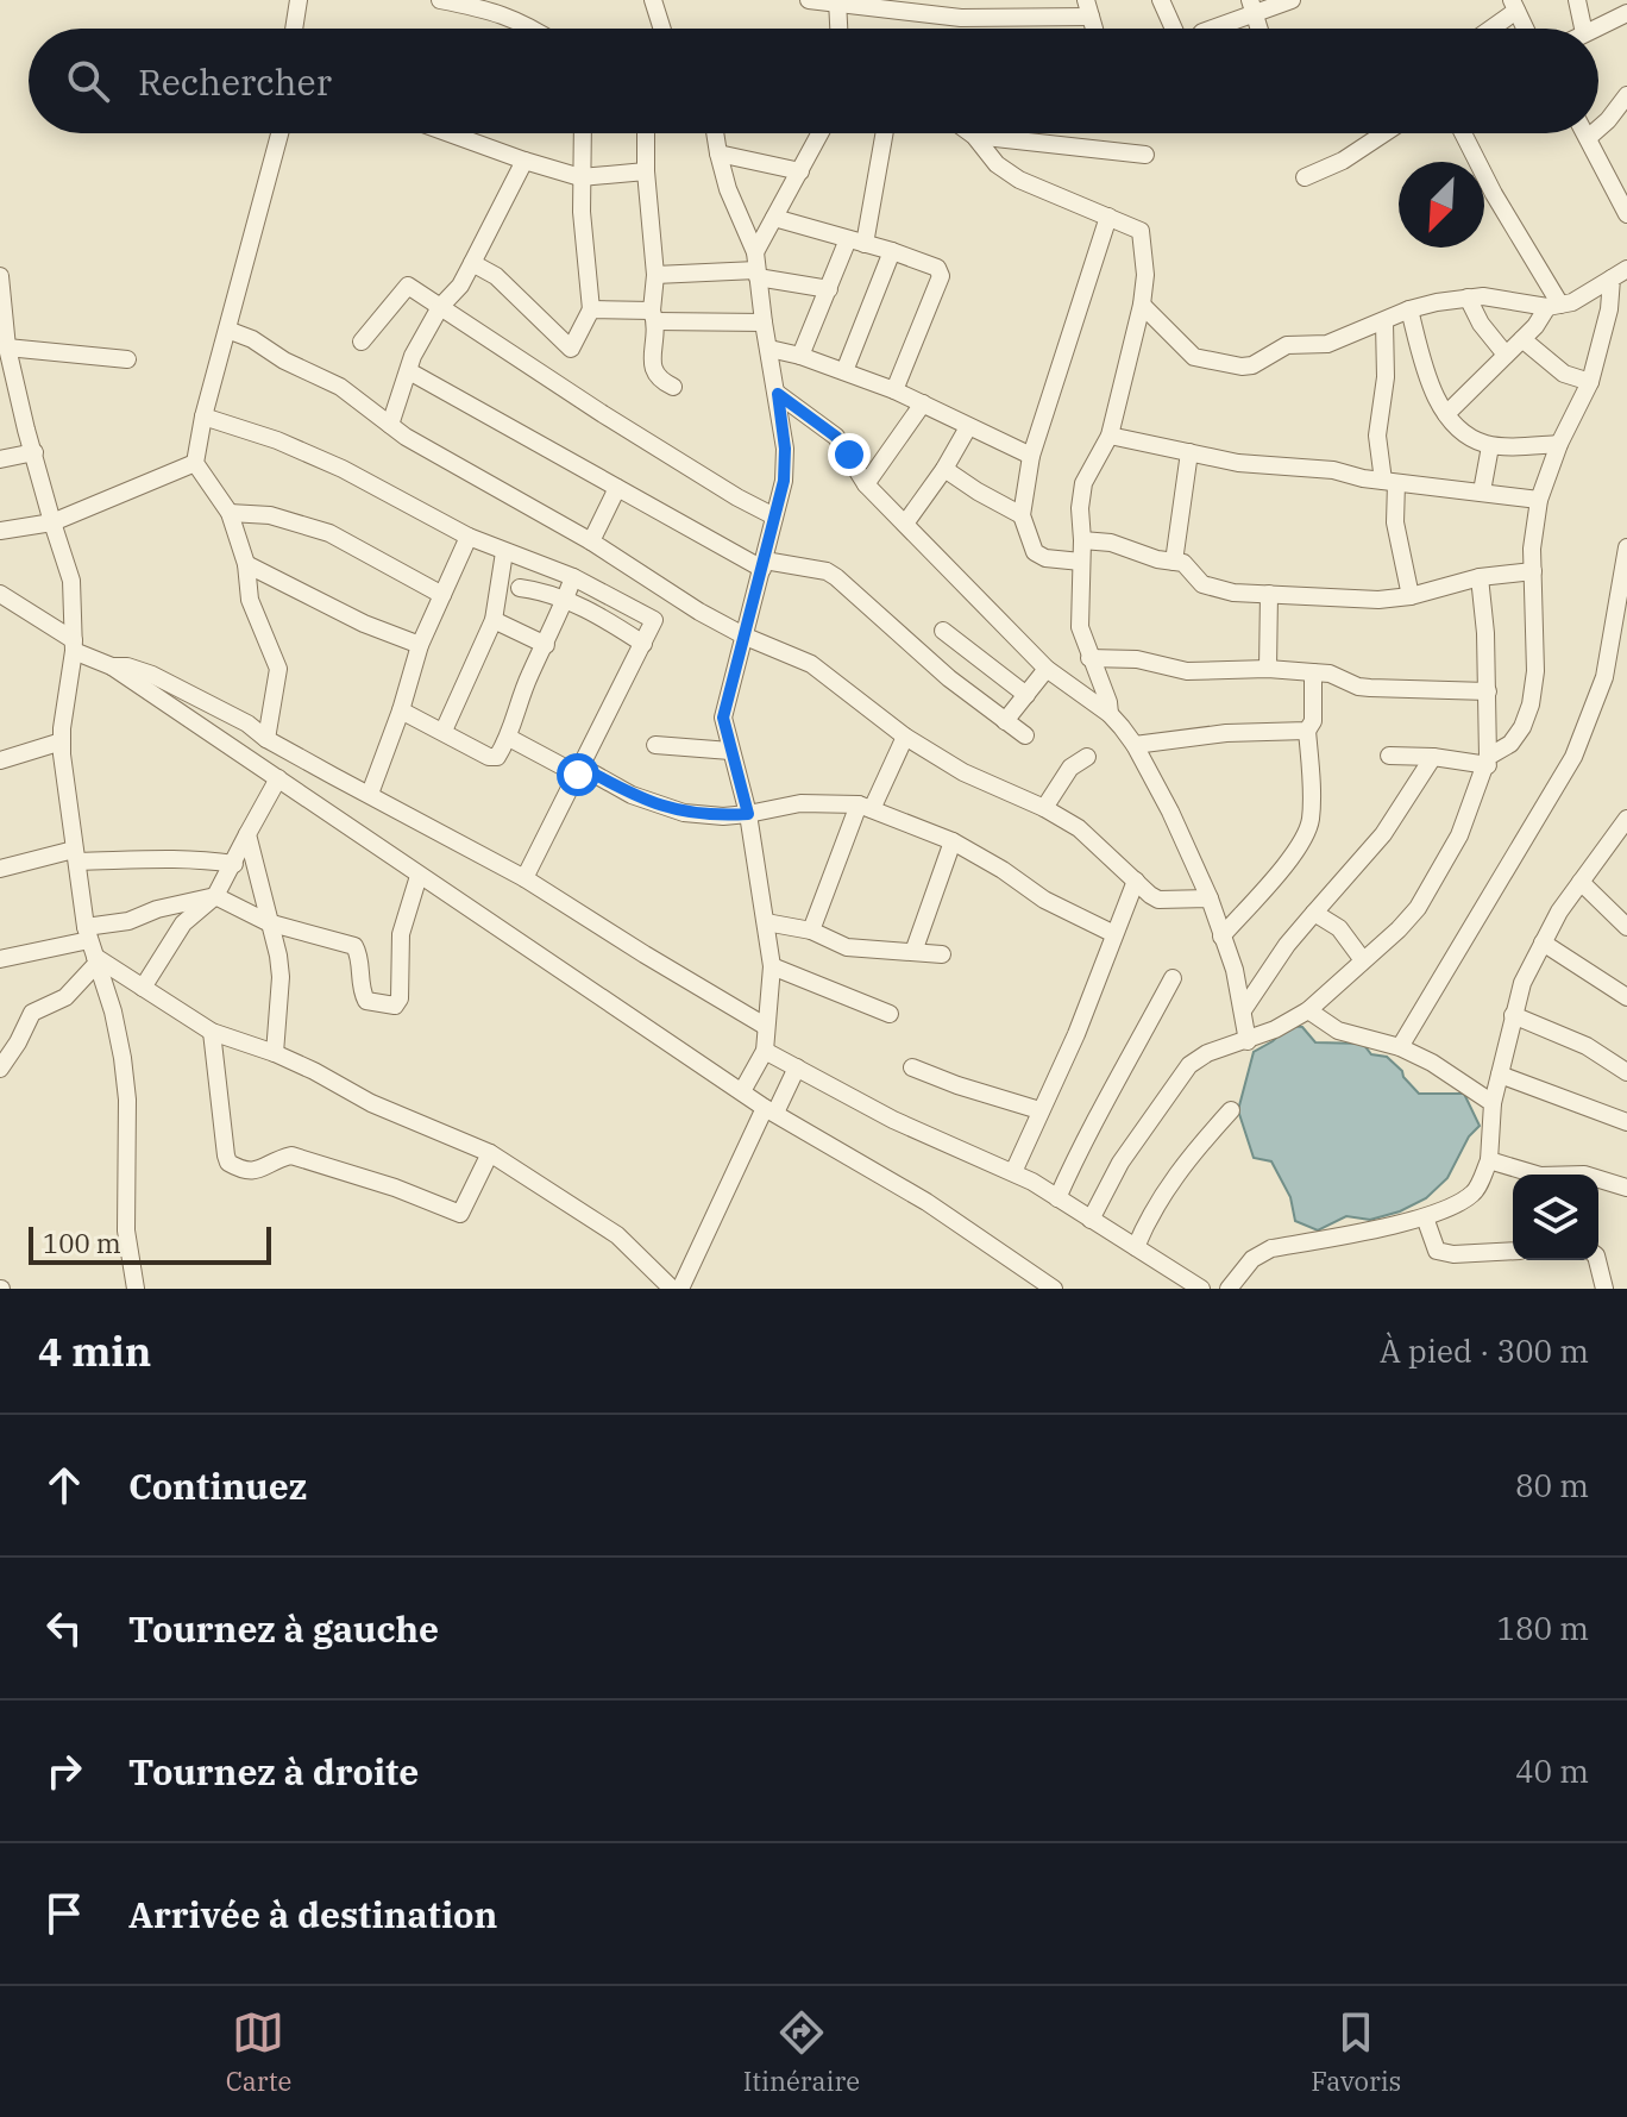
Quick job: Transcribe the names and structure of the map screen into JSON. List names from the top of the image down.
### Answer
{
  "scale_bar": "100 m",
  "north": "bottom left",
  "page": {
    "search": "Rechercher",
    "scale": "100 m",
    "heading": ["4 min", "À pied · 300 m"],
    "list": [
      ["Continuez", "80 m"],
      ["Tournez à gauche", "180 m"],
      ["Tournez à droite", "40 m"],
      "Arrivée à destination"
    ],
    "nav": ["Carte", "Itinéraire", "Favoris"]
  }
}
